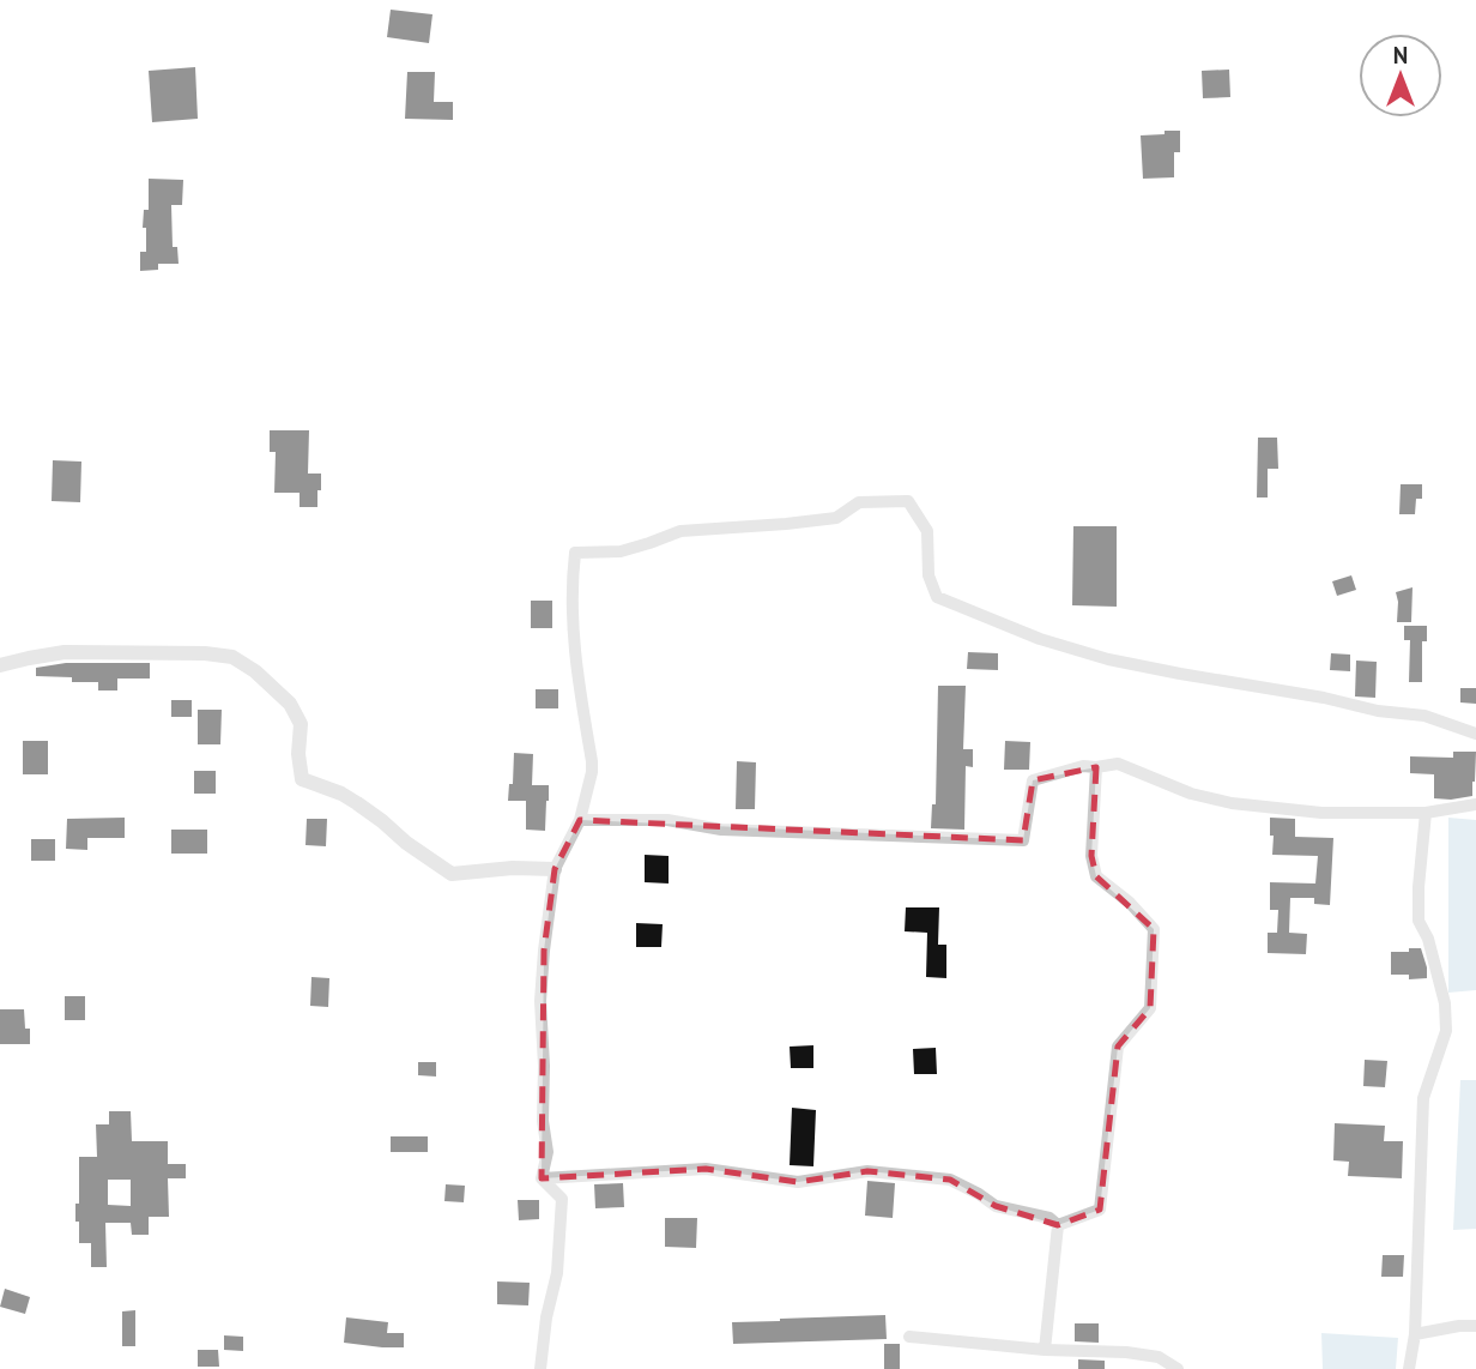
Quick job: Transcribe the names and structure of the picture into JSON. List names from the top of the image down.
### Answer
{
  "north": "top"
}
